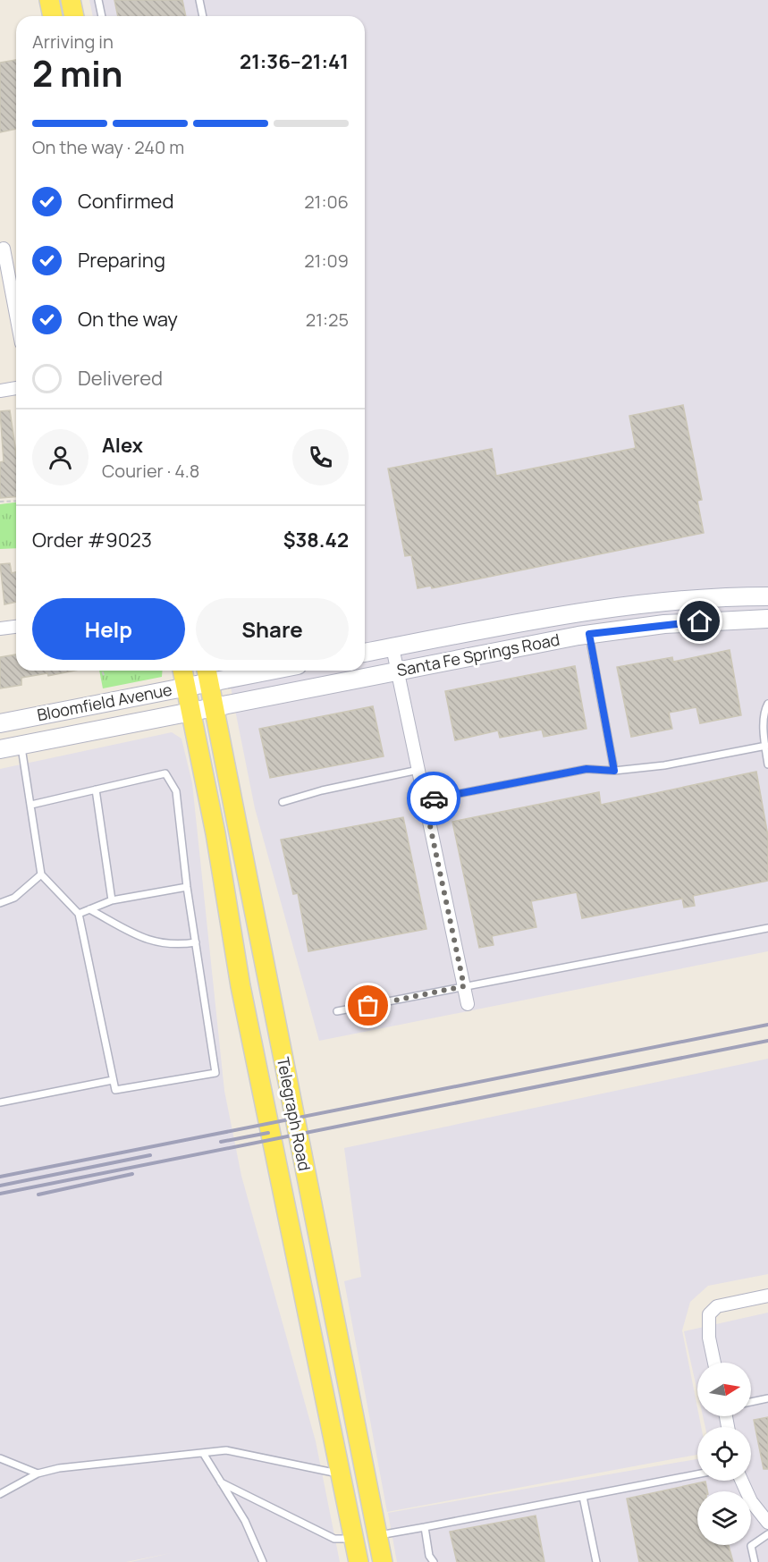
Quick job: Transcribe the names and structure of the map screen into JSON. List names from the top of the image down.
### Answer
{
  "streets": {
    "main road": ["Santa Fe Springs Road", "Bloomfield Avenue", "Telegraph Road"]
  },
  "crossings": [
    ["Santa Fe Springs Road", "Bloomfield Avenue"],
    ["Santa Fe Springs Road", "Telegraph Road"],
    ["Bloomfield Avenue", "Telegraph Road"]
  ],
  "north": "right",
  "page": {
    "heading": ["2 min", "Arriving in", "21:36–21:41"],
    "panel": [
      "Alex",
      "Courier · 4.8",
      "Order #9023",
      "$38.42"
    ],
    "bar": "On the way · 240 m",
    "list": [
      ["Confirmed", "21:06"],
      ["Preparing", "21:09"],
      ["On the way", "21:25"],
      "Delivered"
    ],
    "buttons": ["Help", "Share"]
  }
}
